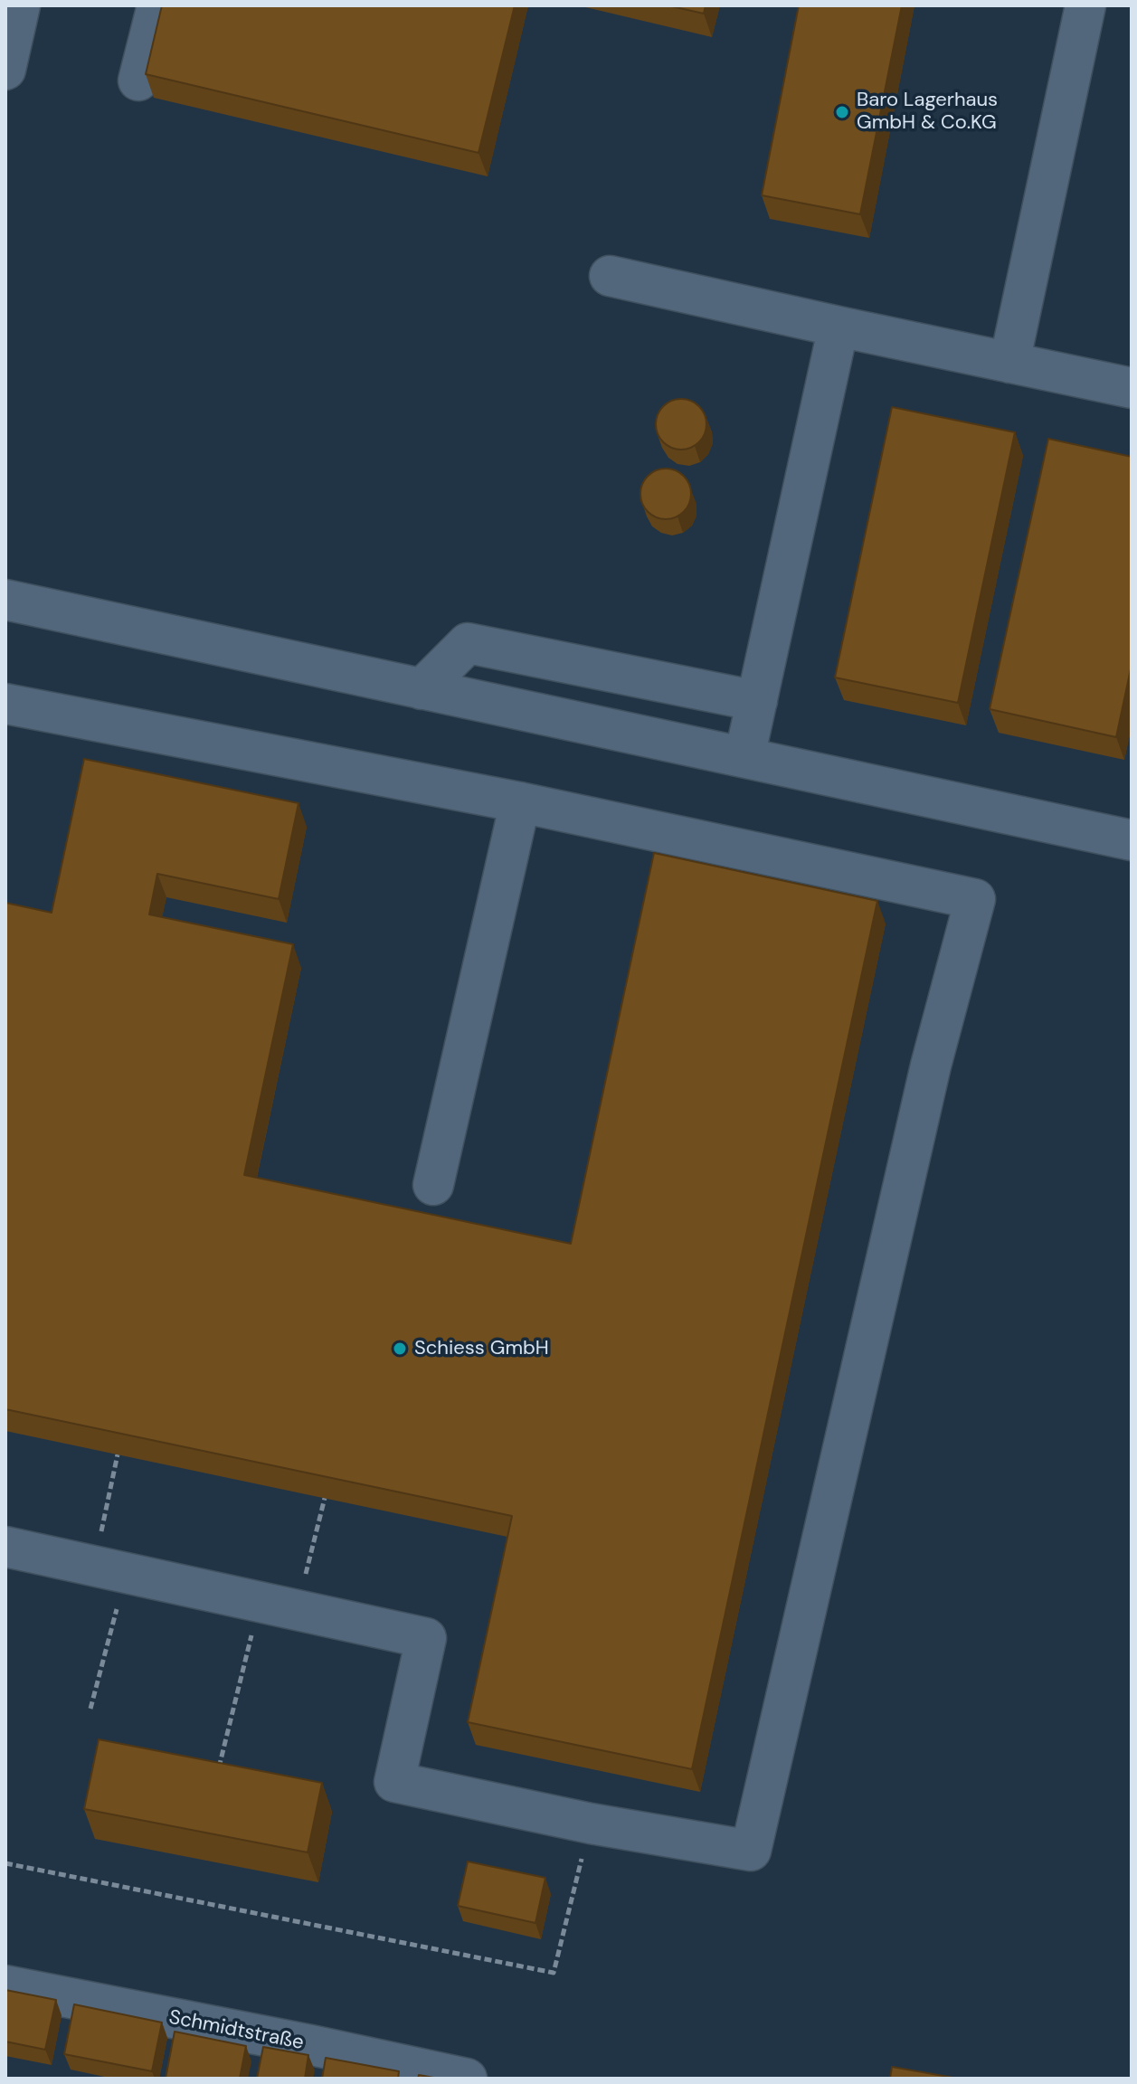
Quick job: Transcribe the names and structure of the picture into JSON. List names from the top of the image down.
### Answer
{
  "streets": {
    "street": ["Schmidtstraße"]
  },
  "places": ["Baro Lagerhaus GmbH & Co.KG", "Schiess GmbH"]
}
